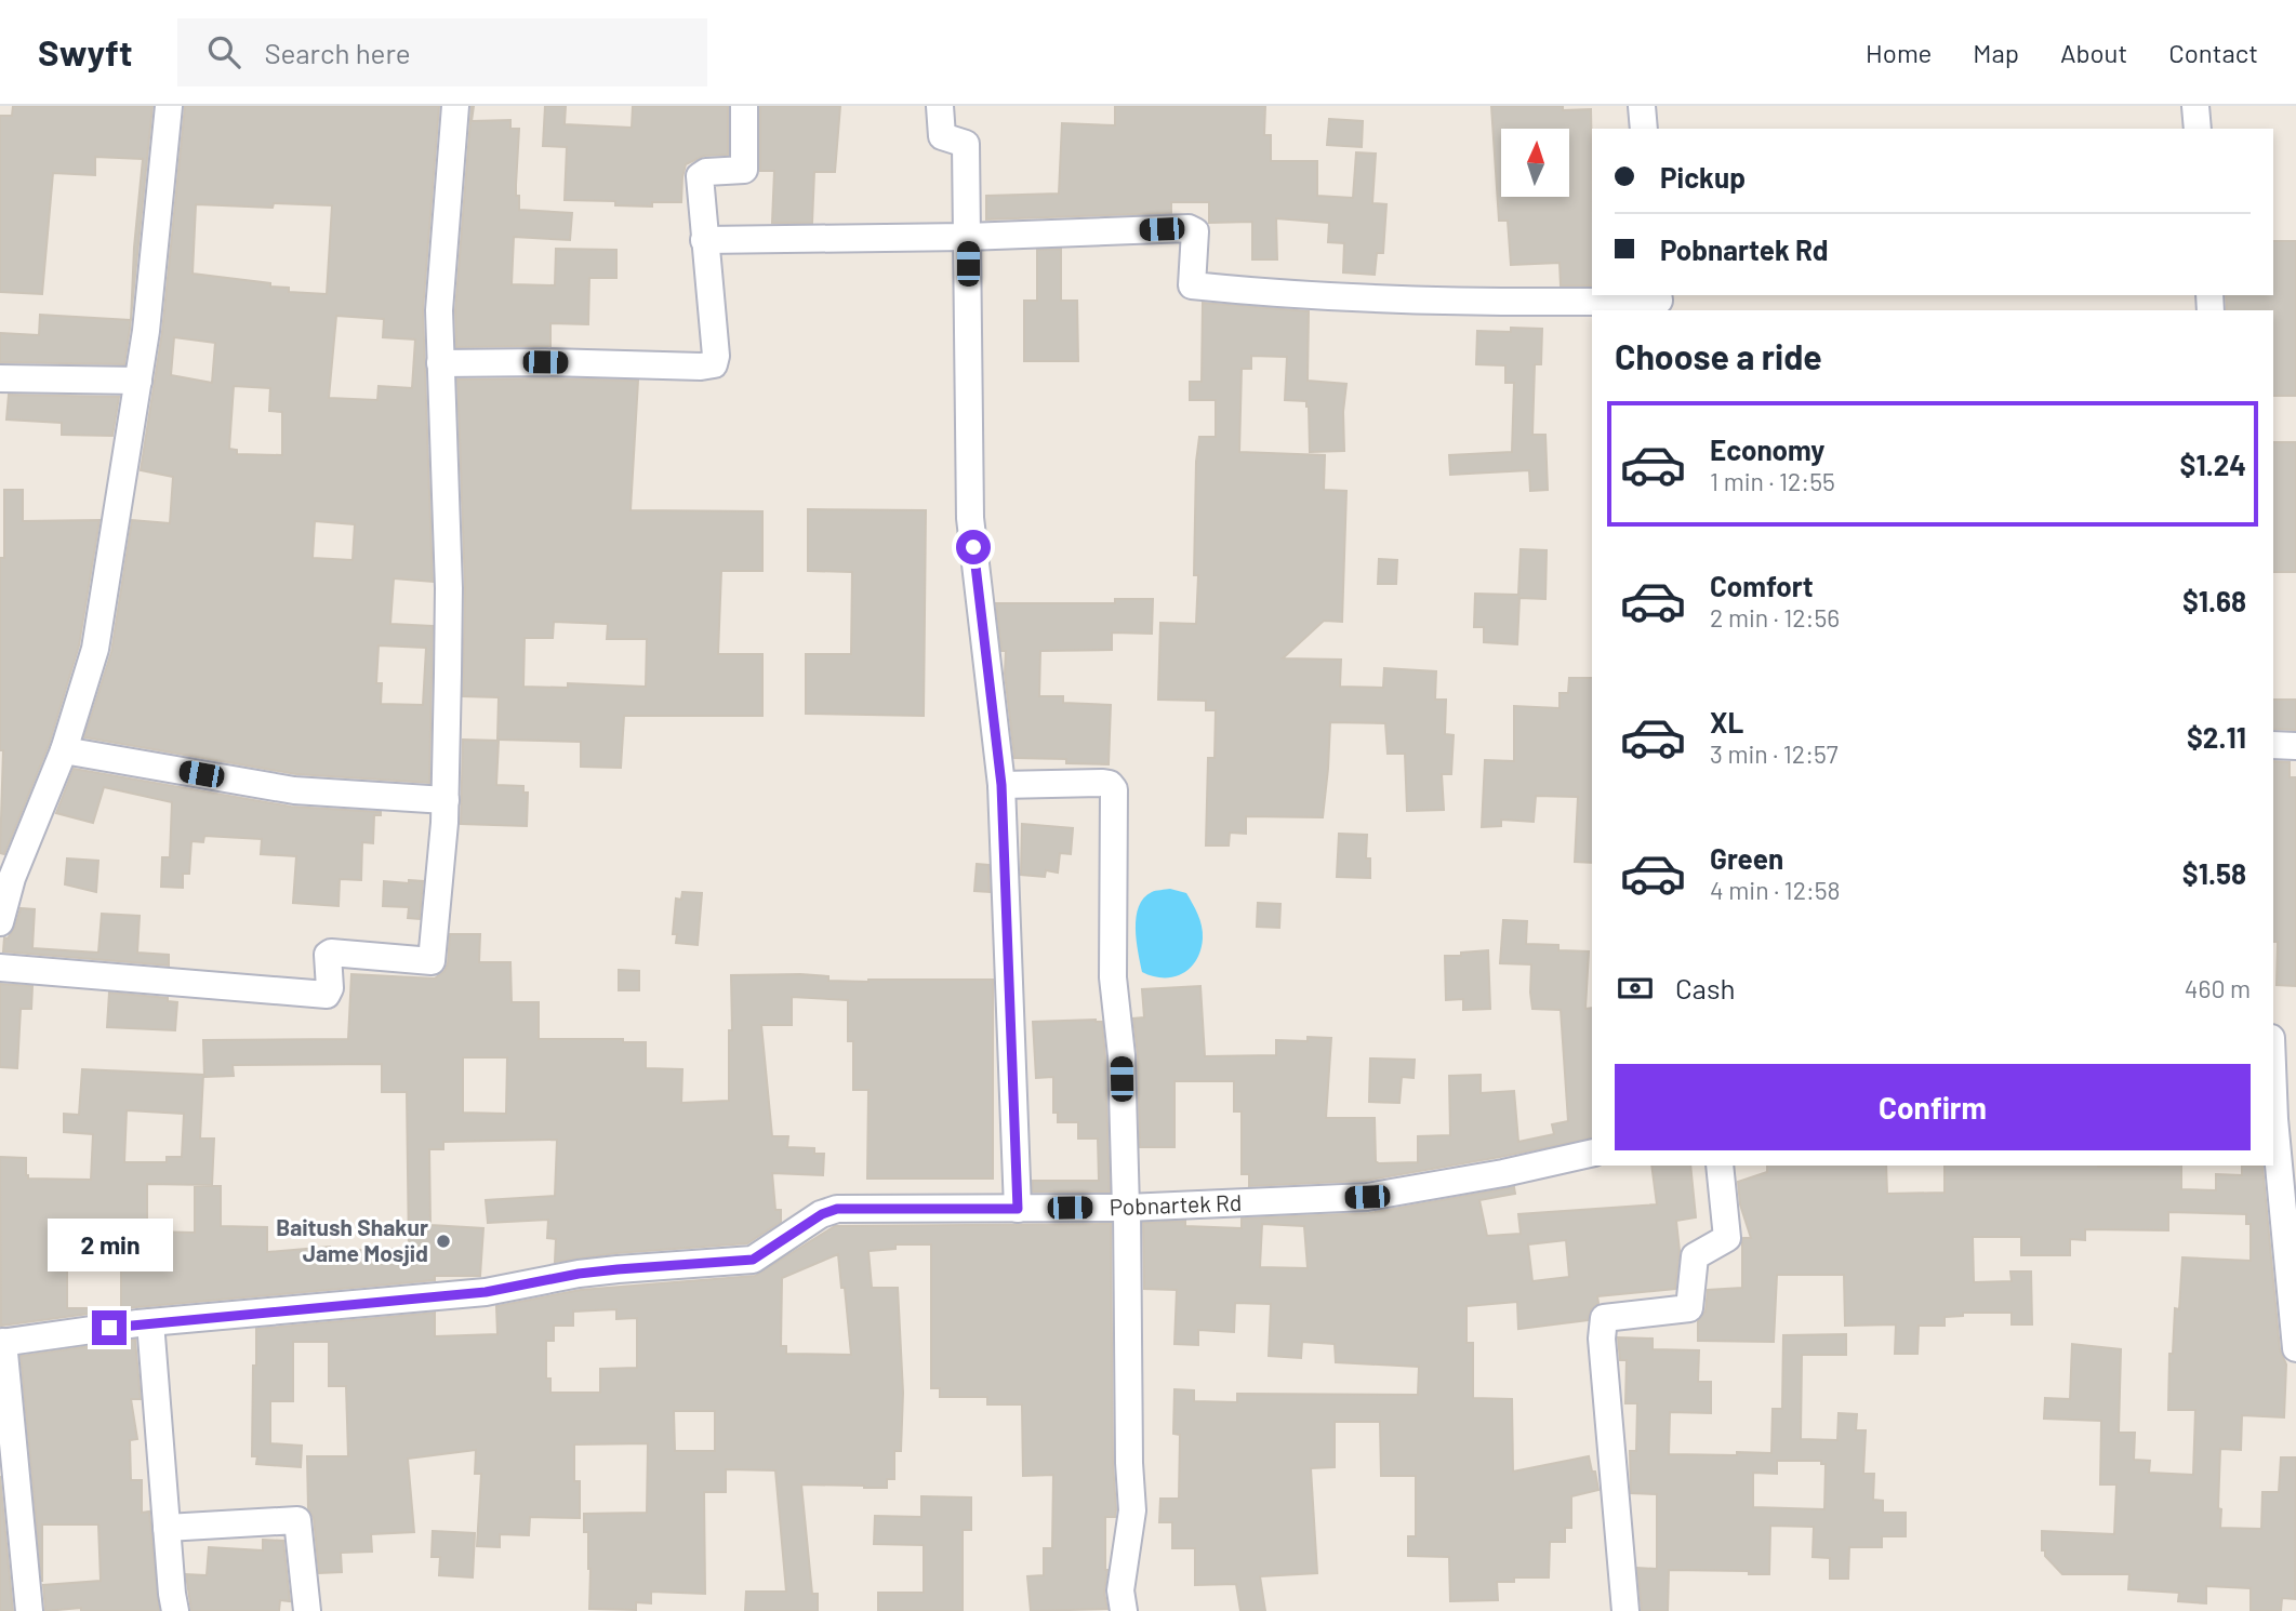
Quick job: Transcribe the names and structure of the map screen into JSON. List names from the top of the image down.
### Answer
{
  "streets": {
    "street": ["Pobnartek Rd"]
  },
  "places": ["Baitush Shakur Jame Mosjid"],
  "north": "top",
  "page": {
    "header": "Swyft",
    "search": "Search here",
    "nav": [
      "Home",
      "Map",
      "About",
      "Contact"
    ],
    "banner": ["Pickup", "Pobnartek Rd"],
    "heading": "Choose a ride",
    "list": [
      {
        "name": "Economy",
        "note": "1 min · 12:55",
        "value": "$1.24"
      },
      {
        "name": "Comfort",
        "note": "2 min · 12:56",
        "value": "$1.68"
      },
      {
        "name": "XL",
        "note": "3 min · 12:57",
        "value": "$2.11"
      },
      {
        "name": "Green",
        "note": "4 min · 12:58",
        "value": "$1.58"
      }
    ],
    "pay": ["Cash", "460 m"],
    "buttons": "Confirm",
    "bubble": "2 min"
  }
}
